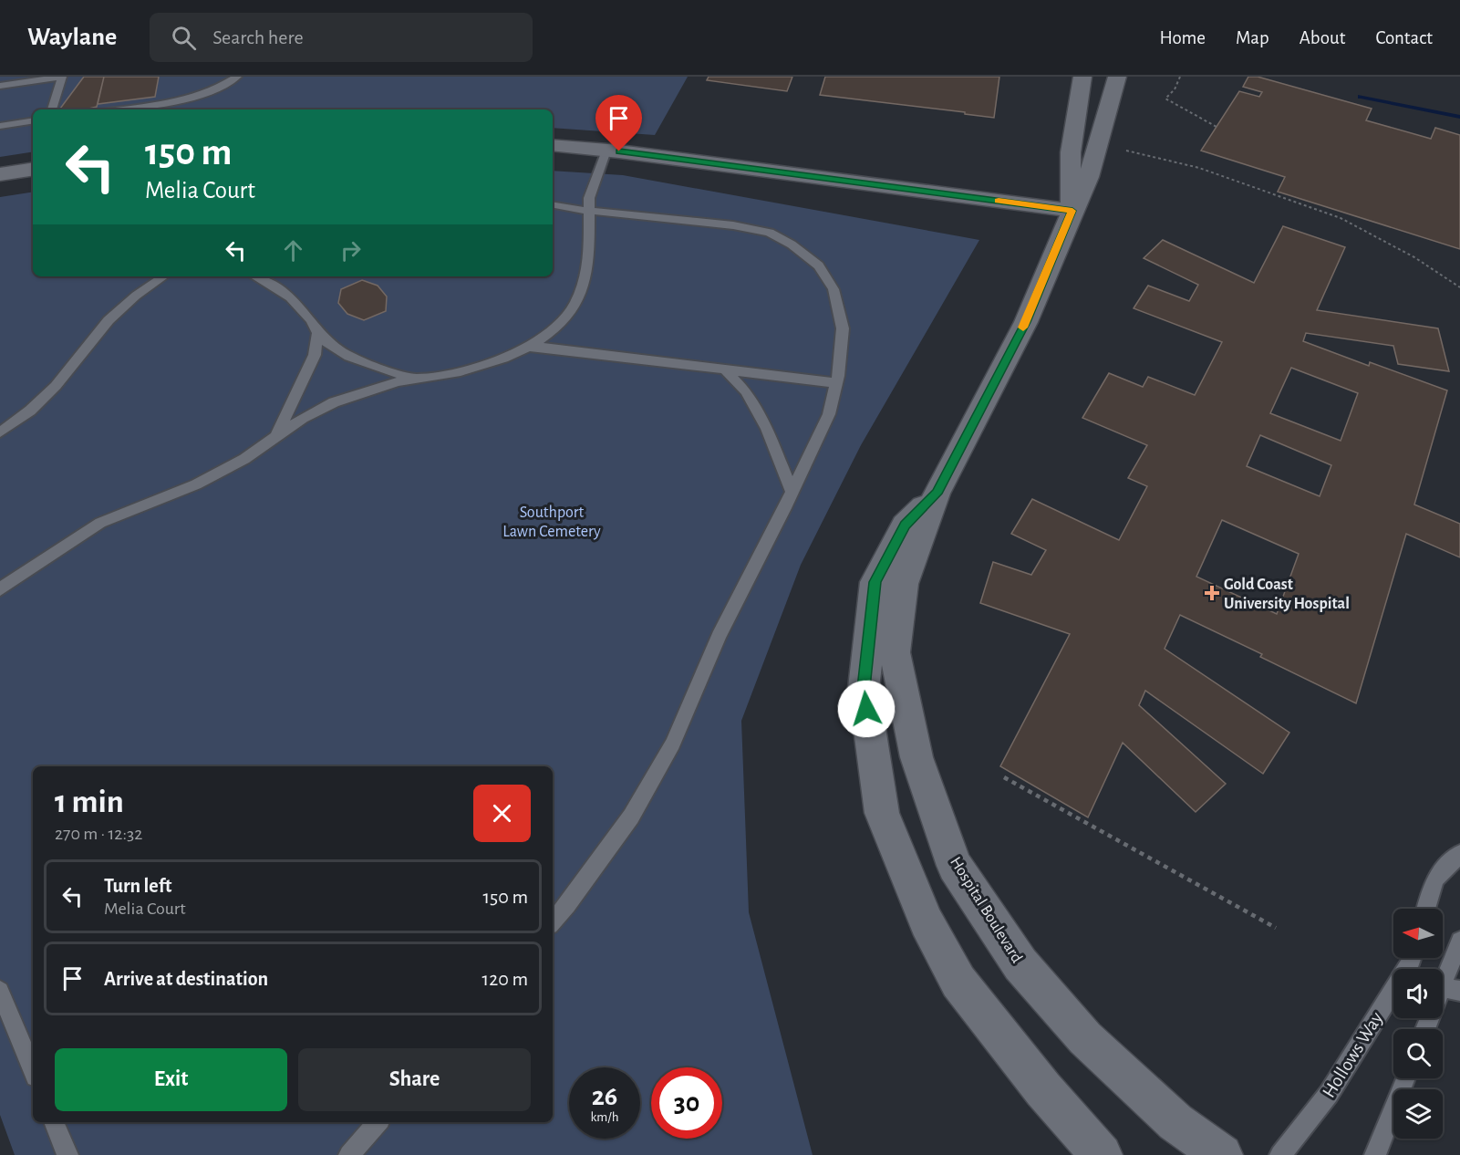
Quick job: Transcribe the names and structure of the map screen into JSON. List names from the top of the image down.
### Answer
{
  "streets": {
    "street": ["Hospital Boulevard"],
    "lane": ["Hollows Way"]
  },
  "parks": ["Southport Lawn Cemetery"],
  "places": {
    "health": ["Gold Coast University Hospital"]
  },
  "north": "left",
  "page": {
    "header": "Waylane",
    "search": "Search here",
    "nav": [
      "Home",
      "Map",
      "About",
      "Contact"
    ],
    "turn": ["150 m", "Melia Court"],
    "heading": ["1 min", "270 m · 12:32"],
    "list": [
      {
        "name": "Turn left",
        "note": "Melia Court",
        "value": "150 m"
      },
      {
        "name": "Arrive at destination",
        "value": "120 m"
      }
    ],
    "buttons": ["Exit", "Share"],
    "speed": "26 km/h",
    "limit": "30"
  }
}
